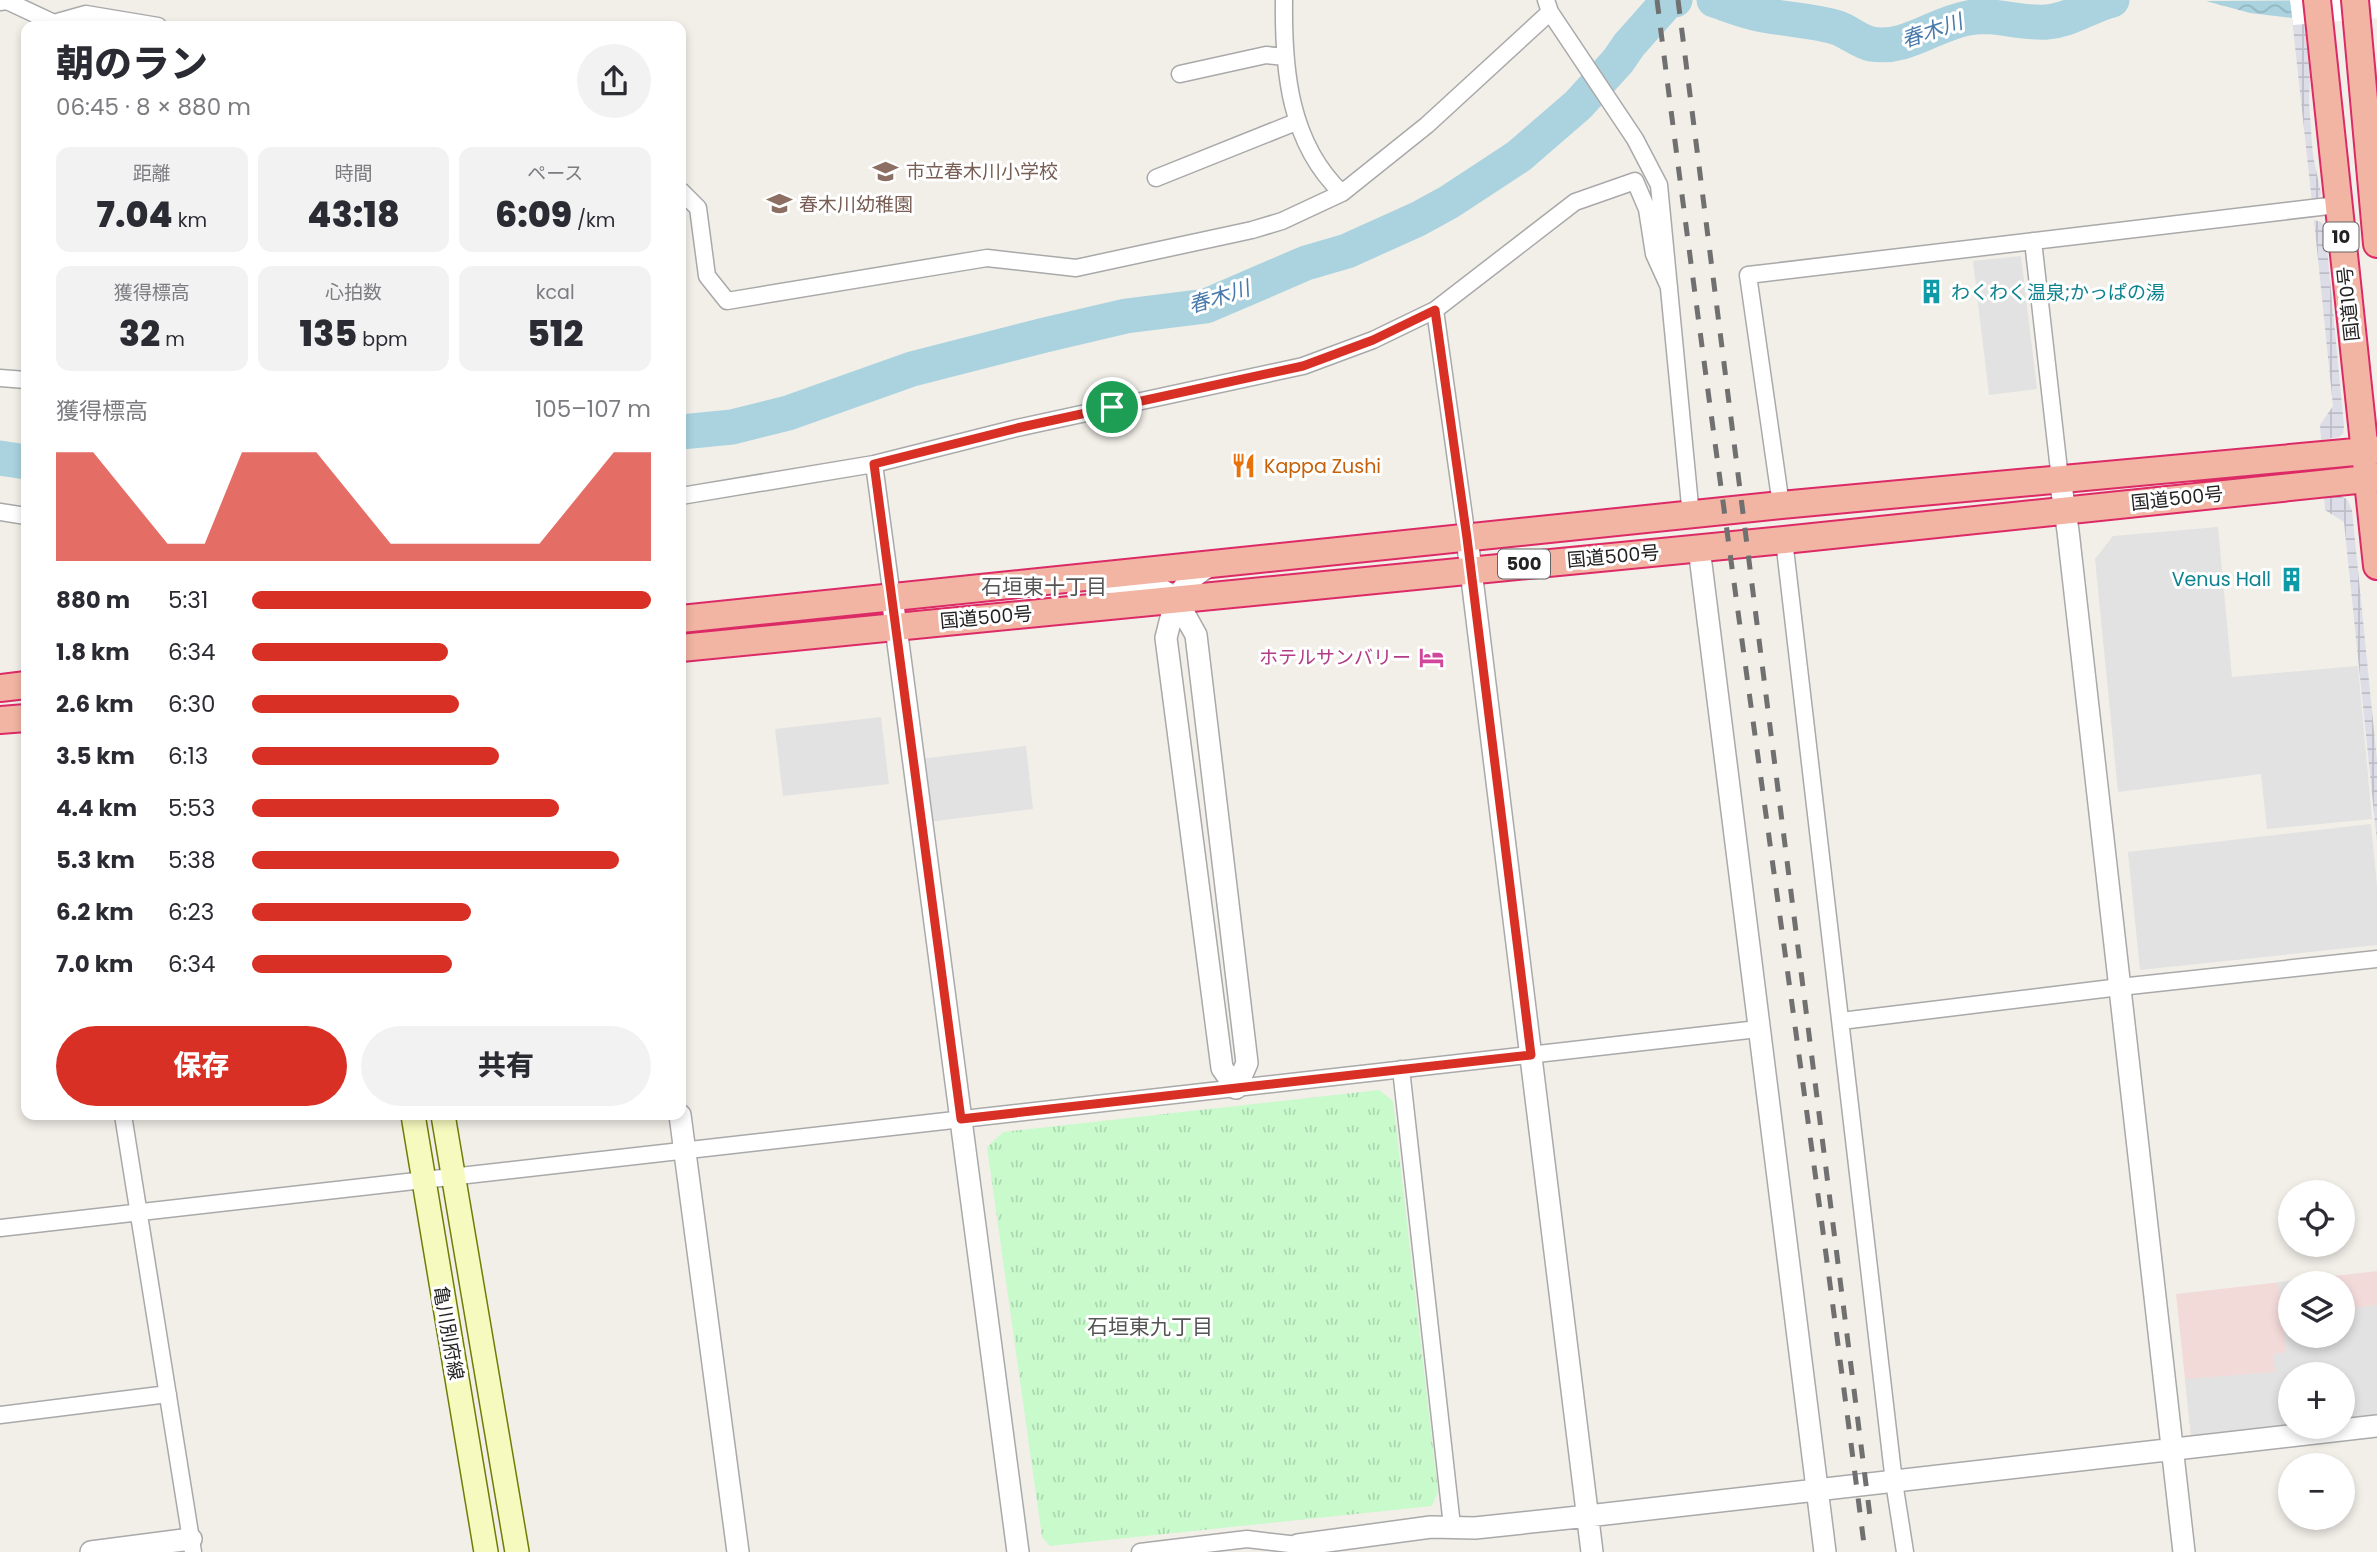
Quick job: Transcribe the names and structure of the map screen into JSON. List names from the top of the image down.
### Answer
{
  "streets": {
    "highway": [
      "10",
      "国道10号",
      "国道500号",
      "500"
    ],
    "main road": ["亀川別府線"]
  },
  "crossings": [
    ["国道10号", "国道500号"]
  ],
  "districts": ["石垣東十丁目", "石垣東九丁目"],
  "water": ["春木川"],
  "places": {
    "school or university": ["市立春木川小学校", "春木川幼稚園"],
    "building": ["わくわく温泉;かっぱの湯", "Venus Hall"],
    "restaurant": ["Kappa Zushi"],
    "hotel": ["ホテルサンバリー"]
  },
  "page": {
    "heading": ["朝のラン", "06:45 · 8 × 880 m"],
    "stats": [
      ["距離", "7.04 km"],
      ["時間", "43:18"],
      ["ペース", "6:09 /km"],
      ["獲得標高", "32 m"],
      ["心拍数", "135 bpm"],
      ["kcal", "512"]
    ],
    "chart": ["獲得標高", "105–107 m"],
    "list": [
      {
        "name": "880 m",
        "note": "5:31"
      },
      {
        "name": "1.8 km",
        "note": "6:34"
      },
      {
        "name": "2.6 km",
        "note": "6:30"
      },
      {
        "name": "3.5 km",
        "note": "6:13"
      },
      {
        "name": "4.4 km",
        "note": "5:53"
      },
      {
        "name": "5.3 km",
        "note": "5:38"
      },
      {
        "name": "6.2 km",
        "note": "6:23"
      },
      {
        "name": "7.0 km",
        "note": "6:34"
      }
    ],
    "buttons": ["保存", "共有"],
    "map_buttons": ["+", "−"]
  }
}
